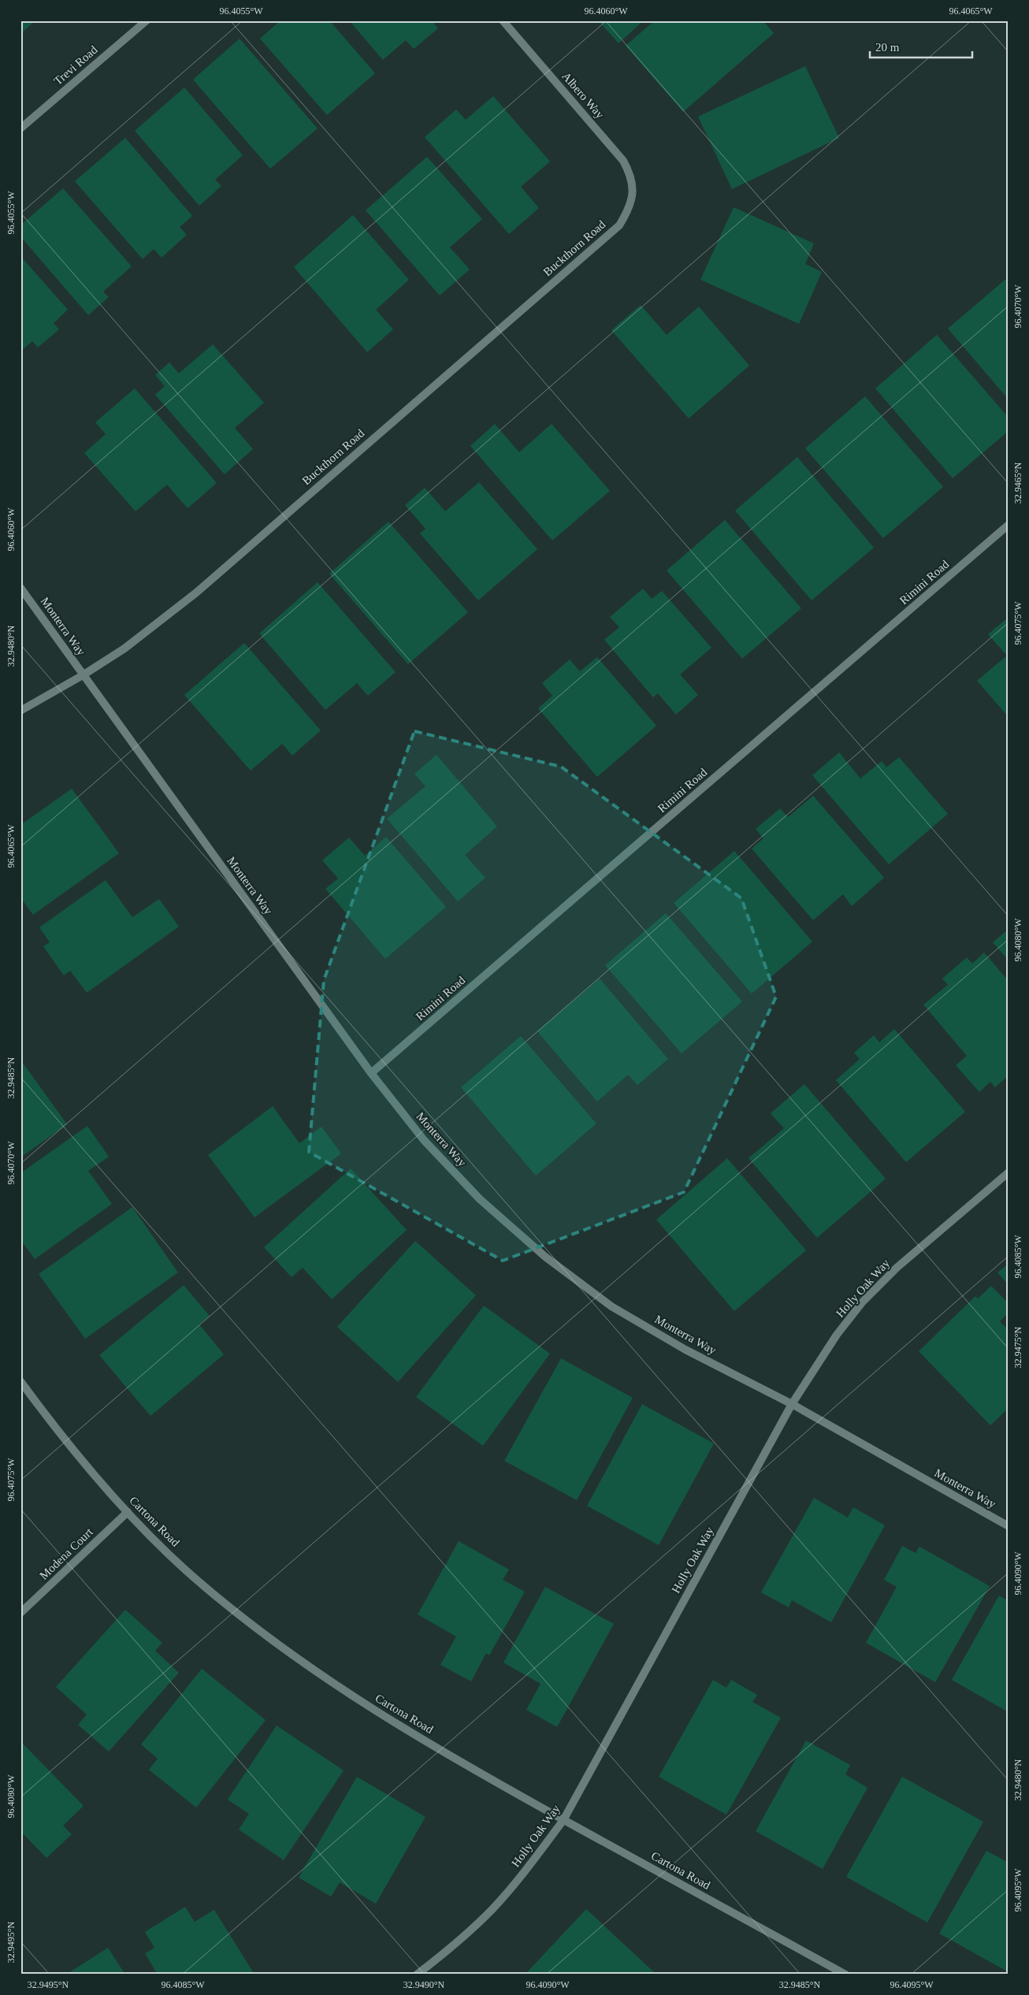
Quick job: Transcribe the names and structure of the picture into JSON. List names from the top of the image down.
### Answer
{
  "streets": {
    "street": [
      "Trevi Road",
      "Albero Way",
      "Buckthorn Road",
      "Rimini Road",
      "Monterra Way",
      "Holly Oak Way",
      "Cartona Road",
      "Modena Court"
    ]
  },
  "crossings": [
    ["Albero Way", "Buckthorn Road"],
    ["Buckthorn Road", "Monterra Way"],
    ["Rimini Road", "Monterra Way"],
    ["Monterra Way", "Holly Oak Way"],
    ["Holly Oak Way", "Cartona Road"],
    ["Cartona Road", "Modena Court"]
  ],
  "scale_bar": "20 m",
  "coordinates": [
    "96.4055°W",
    "96.4060°W",
    "96.4065°W",
    "96.4070°W",
    "32.9465°N",
    "96.4075°W",
    "32.9480°N",
    "96.4080°W",
    "32.9485°N",
    "96.4085°W",
    "32.9475°N",
    "96.4090°W",
    "96.4095°W",
    "32.9495°N",
    "32.9490°N"
  ]
}
